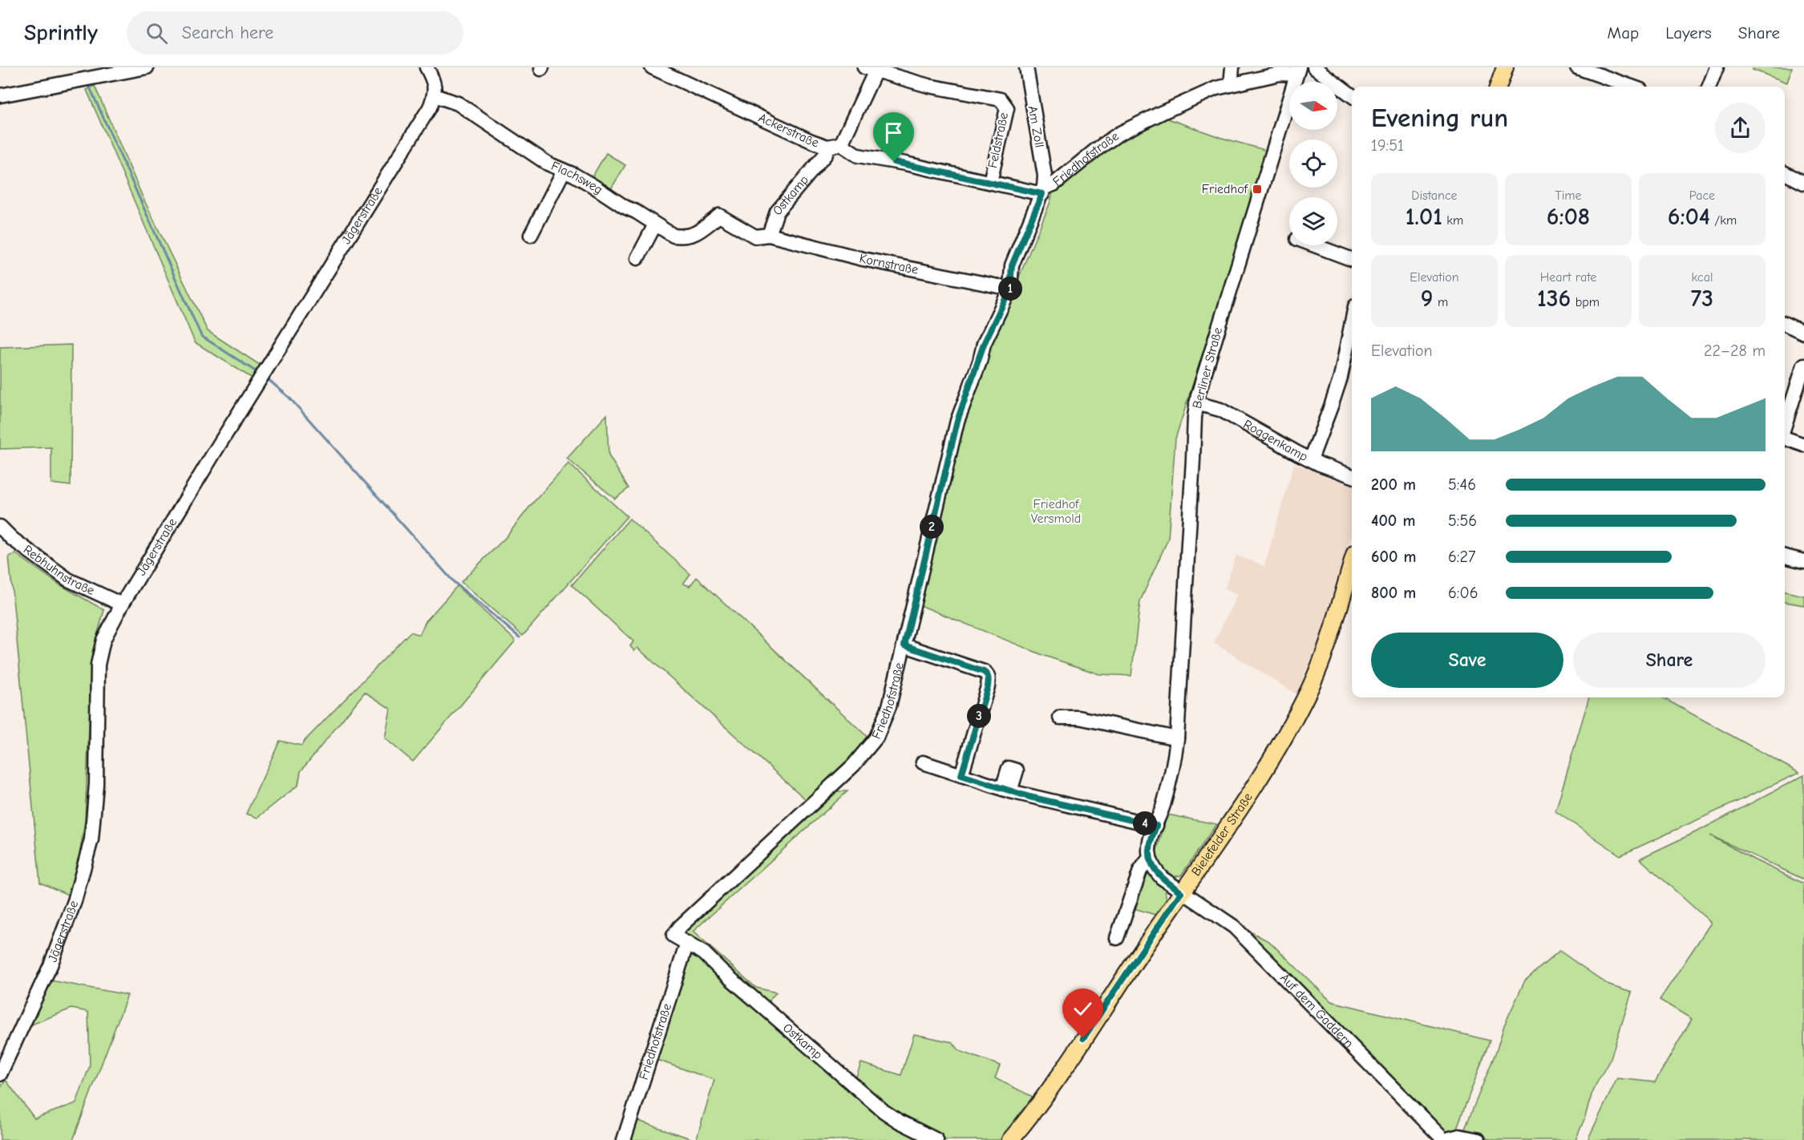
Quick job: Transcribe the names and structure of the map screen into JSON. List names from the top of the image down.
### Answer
{
  "streets": {
    "main road": ["Bielefelder Straße"],
    "street": [
      "Am Zoll",
      "Ackerstraße",
      "Feldstraße",
      "Friedhofstraße",
      "Flachsweg",
      "Ostkamp",
      "Jägerstraße",
      "Kornstraße",
      "Berliner Straße",
      "Roggenkamp",
      "Rebhuhnstraße",
      "Auf dem Gaddern"
    ]
  },
  "crossings": [
    ["Am Zoll", "Friedhofstraße"],
    ["Ackerstraße", "Ostkamp"],
    ["Friedhofstraße", "Ostkamp"],
    ["Friedhofstraße", "Kornstraße"],
    ["Friedhofstraße", "Berliner Straße"],
    ["Flachsweg", "Ostkamp"],
    ["Flachsweg", "Jägerstraße"],
    ["Flachsweg", "Kornstraße"],
    ["Ostkamp", "Kornstraße"],
    ["Jägerstraße", "Rebhuhnstraße"],
    ["Berliner Straße", "Roggenkamp"],
    ["Bielefelder Straße", "Auf dem Gaddern"]
  ],
  "parks": ["Friedhof Versmold"],
  "places": {
    "transit": ["Friedhof"]
  },
  "north": "right",
  "page": {
    "header": "Sprintly",
    "search": "Search here",
    "nav": ["Map", "Layers", "Share"],
    "heading": ["Evening run", "19:51"],
    "stats": [
      ["Distance", "1.01 km"],
      ["Time", "6:08"],
      ["Pace", "6:04 /km"],
      ["Elevation", "9 m"],
      ["Heart rate", "136 bpm"],
      ["kcal", "73"]
    ],
    "pins": [
      "1",
      "2",
      "3",
      "4"
    ],
    "chart": ["Elevation", "22–28 m"],
    "list": [
      {
        "name": "200 m",
        "note": "5:46"
      },
      {
        "name": "400 m",
        "note": "5:56"
      },
      {
        "name": "600 m",
        "note": "6:27"
      },
      {
        "name": "800 m",
        "note": "6:06"
      }
    ],
    "buttons": ["Save", "Share"]
  }
}
